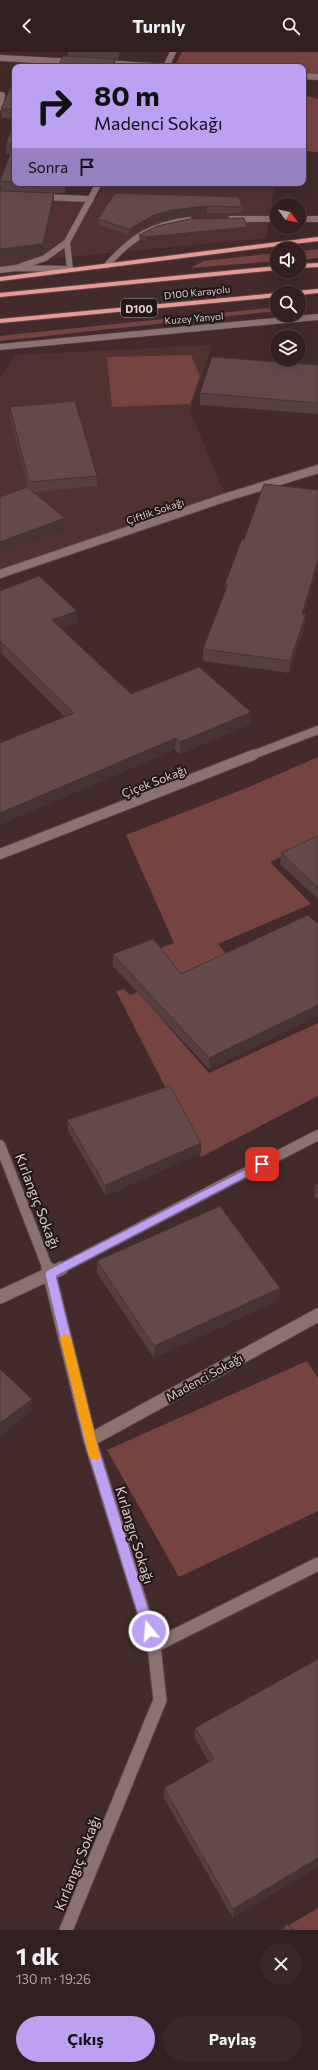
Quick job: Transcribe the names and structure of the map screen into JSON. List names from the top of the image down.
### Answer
{
  "streets": {
    "highway": ["D100 Karayolu", "D100"],
    "street": [
      "Kuzey Yanyol",
      "Çiftlik Sokağı",
      "Çiçek Sokağı",
      "Kırlangıç Sokağı",
      "Madenci Sokağı"
    ]
  },
  "crossings": [
    ["Kırlangıç Sokağı", "Madenci Sokağı"]
  ],
  "north": "bottom right",
  "page": {
    "header": "Turnly",
    "turn": ["80 m", "Madenci Sokağı"],
    "then": "Sonra",
    "heading": ["1 dk", "130 m · 19:26"],
    "buttons": ["Çıkış", "Paylaş"]
  }
}
